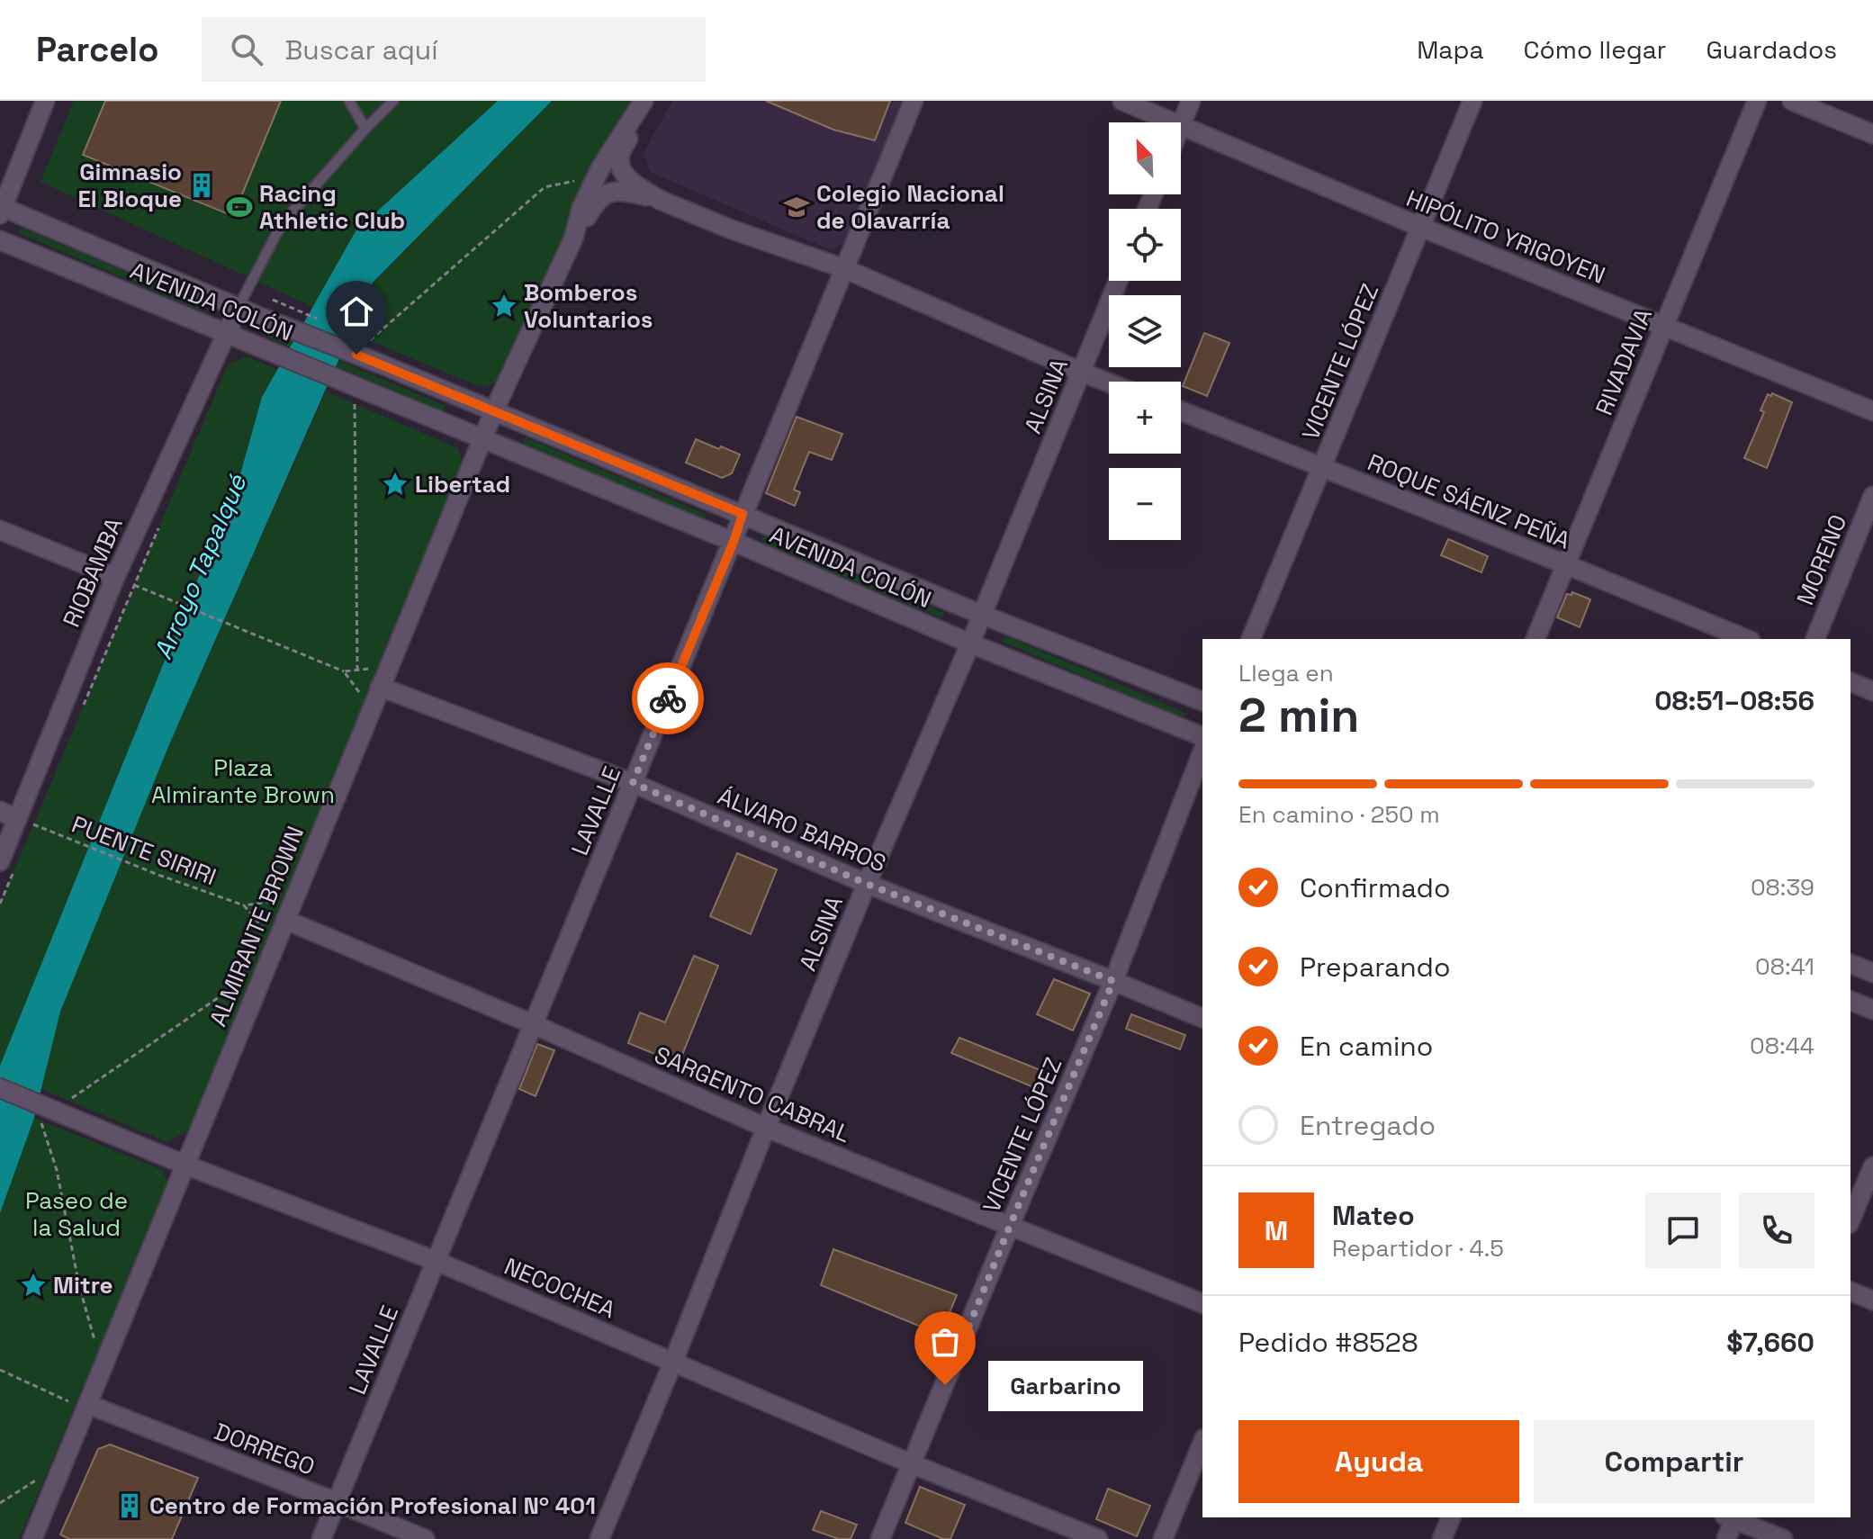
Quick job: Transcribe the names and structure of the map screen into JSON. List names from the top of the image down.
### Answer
{
  "streets": {
    "street": [
      "HIPÓLITO YRIGOYEN",
      "AVENIDA COLÓN",
      "VICENTE LÓPEZ",
      "RIVADAVIA",
      "ALSINA",
      "ROQUE SÁENZ PEÑA",
      "MORENO",
      "RIOBAMBA",
      "LAVALLE",
      "ÁLVARO BARROS",
      "ALMIRANTE BROWN",
      "SARGENTO CABRAL",
      "NECOCHEA",
      "DORREGO"
    ],
    "path": ["PUENTE SIRIRI"]
  },
  "crossings": [
    ["HIPÓLITO YRIGOYEN", "VICENTE LÓPEZ"],
    ["HIPÓLITO YRIGOYEN", "RIVADAVIA"],
    ["AVENIDA COLÓN", "ALSINA"],
    ["AVENIDA COLÓN", "RIOBAMBA"],
    ["AVENIDA COLÓN", "LAVALLE"],
    ["AVENIDA COLÓN", "ALMIRANTE BROWN"],
    ["VICENTE LÓPEZ", "ROQUE SÁENZ PEÑA"],
    ["VICENTE LÓPEZ", "ÁLVARO BARROS"],
    ["VICENTE LÓPEZ", "SARGENTO CABRAL"],
    ["VICENTE LÓPEZ", "NECOCHEA"],
    ["RIVADAVIA", "ROQUE SÁENZ PEÑA"],
    ["ALSINA", "ÁLVARO BARROS"],
    ["ALSINA", "SARGENTO CABRAL"],
    ["ALSINA", "NECOCHEA"],
    ["RIOBAMBA", "PUENTE SIRIRI"],
    ["LAVALLE", "ÁLVARO BARROS"],
    ["LAVALLE", "SARGENTO CABRAL"],
    ["LAVALLE", "NECOCHEA"],
    ["LAVALLE", "DORREGO"],
    ["ÁLVARO BARROS", "ALMIRANTE BROWN"],
    ["ALMIRANTE BROWN", "SARGENTO CABRAL"],
    ["ALMIRANTE BROWN", "NECOCHEA"],
    ["ALMIRANTE BROWN", "DORREGO"]
  ],
  "water": ["Arroyo Tapalqué"],
  "parks": ["Plaza Almirante Brown", "Paseo de la Salud"],
  "places": {
    "building": ["Gimnasio El Bloque", "Centro de Formación Profesional Nº 401"],
    "sports": ["Racing Athletic Club"],
    "school or university": ["Colegio Nacional de Olavarría"],
    "place": ["Bomberos Voluntarios", "Libertad", "Mitre"],
    "other": ["Garbarino"]
  },
  "north": "top left",
  "page": {
    "header": "Parcelo",
    "search": "Buscar aquí",
    "nav": ["Mapa", "Cómo llegar", "Guardados"],
    "map_buttons": ["+", "−"],
    "heading": ["2 min", "Llega en", "08:51–08:56"],
    "panel": [
      "Mateo",
      "Repartidor · 4.5",
      "Pedido #8528",
      "$7,660"
    ],
    "bar": "En camino · 250 m",
    "list": [
      ["Confirmado", "08:39"],
      ["Preparando", "08:41"],
      ["En camino", "08:44"],
      "Entregado"
    ],
    "round": "M",
    "bubble": "Garbarino",
    "buttons": ["Ayuda", "Compartir"]
  }
}
